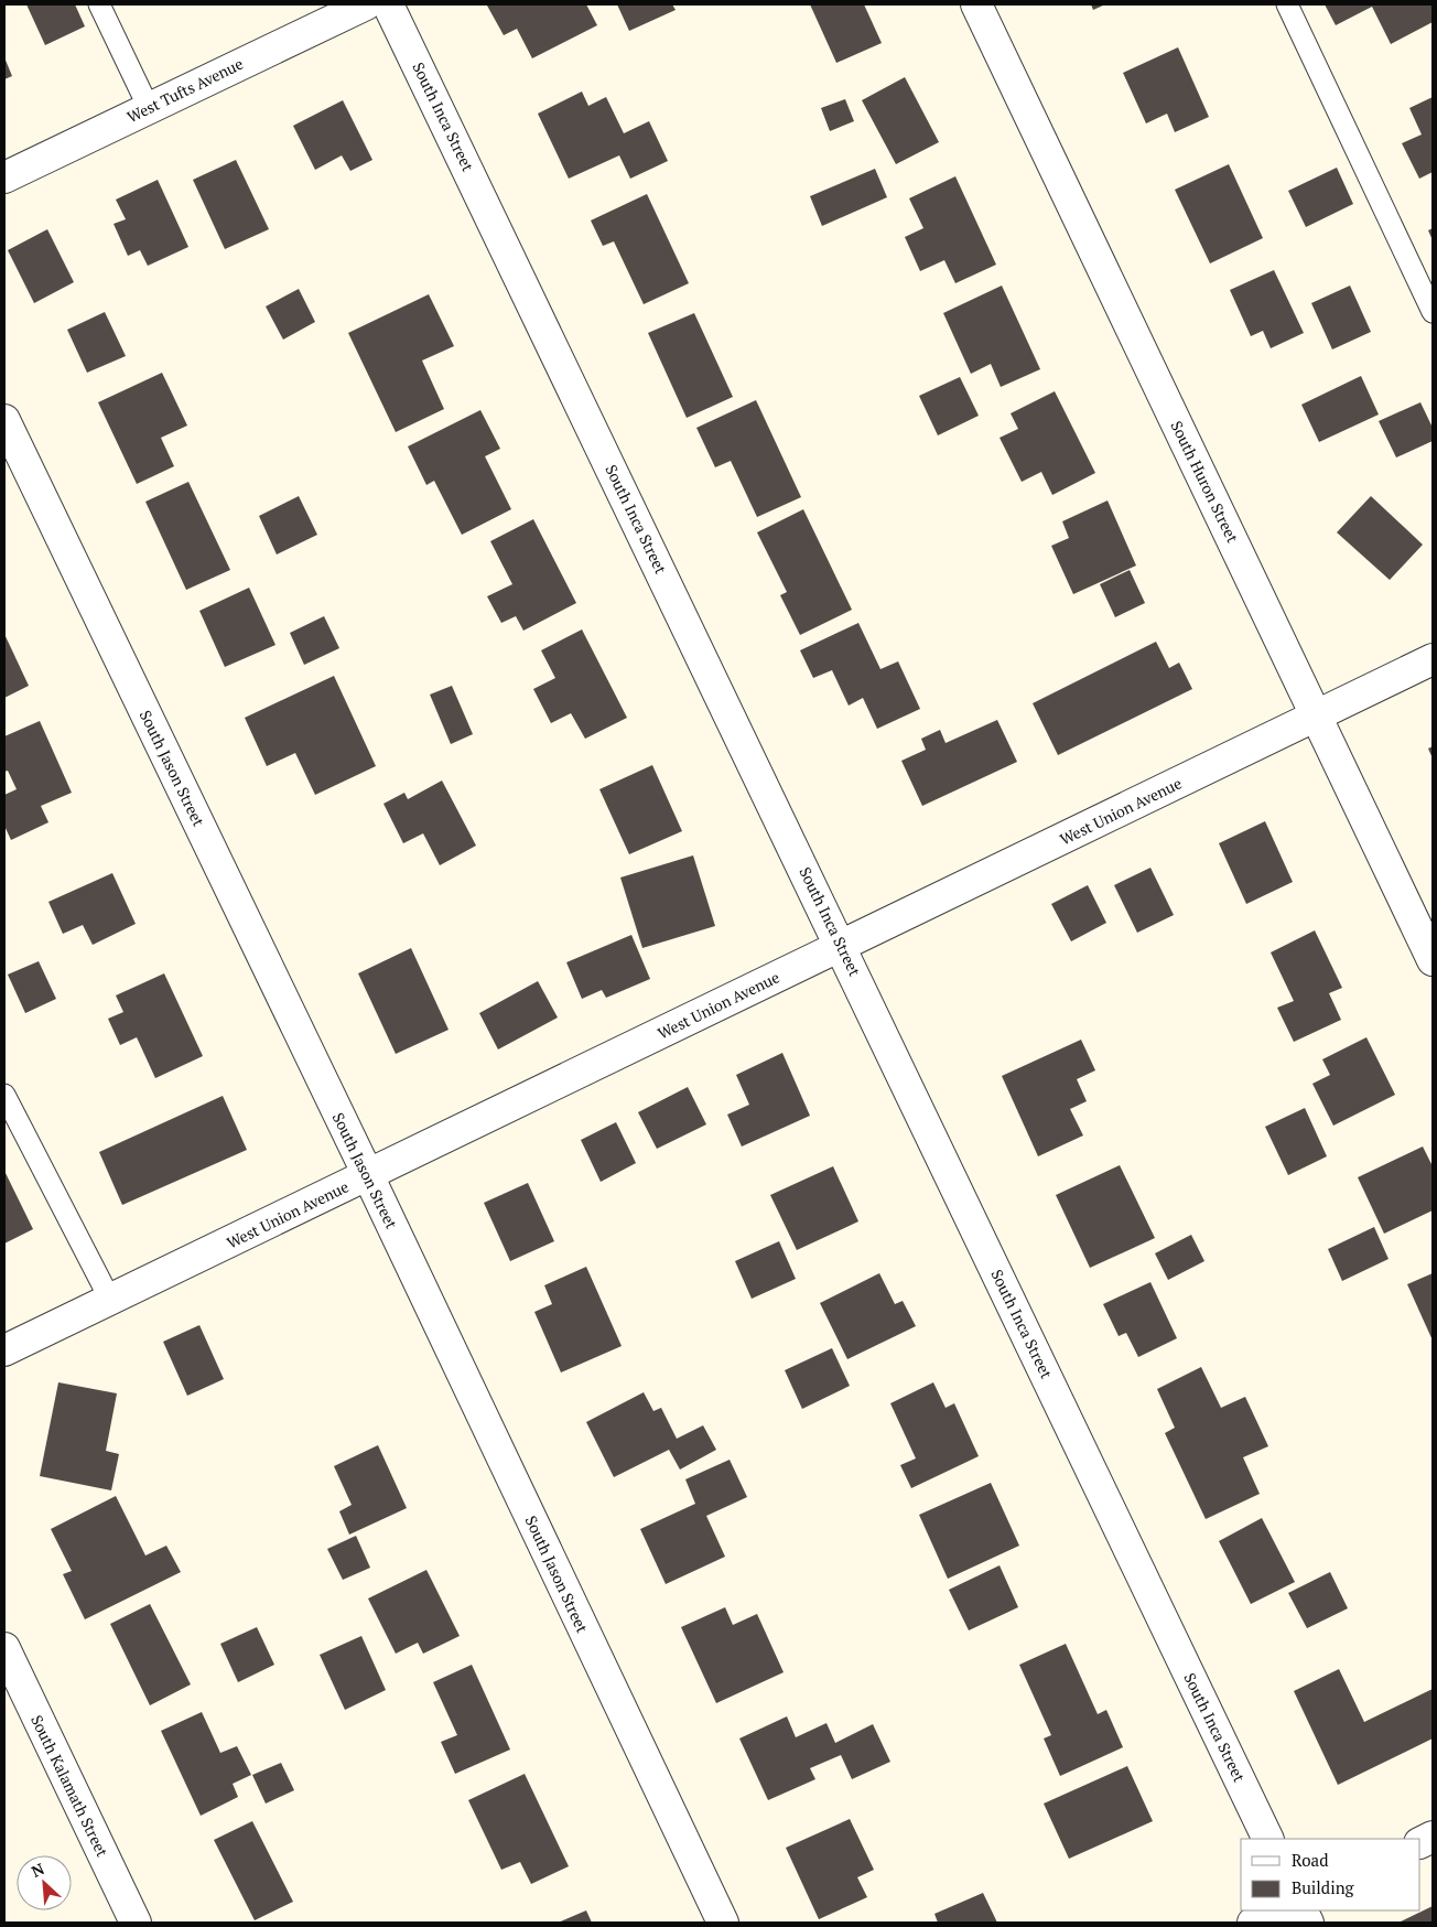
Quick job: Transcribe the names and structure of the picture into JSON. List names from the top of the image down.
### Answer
{
  "streets": {
    "street": [
      "West Tufts Avenue",
      "South Inca Street",
      "South Huron Street",
      "South Jason Street",
      "West Union Avenue",
      "South Kalamath Street"
    ]
  },
  "crossings": [
    ["South Inca Street", "West Union Avenue"],
    ["South Huron Street", "West Union Avenue"],
    ["South Jason Street", "West Union Avenue"]
  ],
  "legend": ["Road", "Building"],
  "north": "top left"
}
